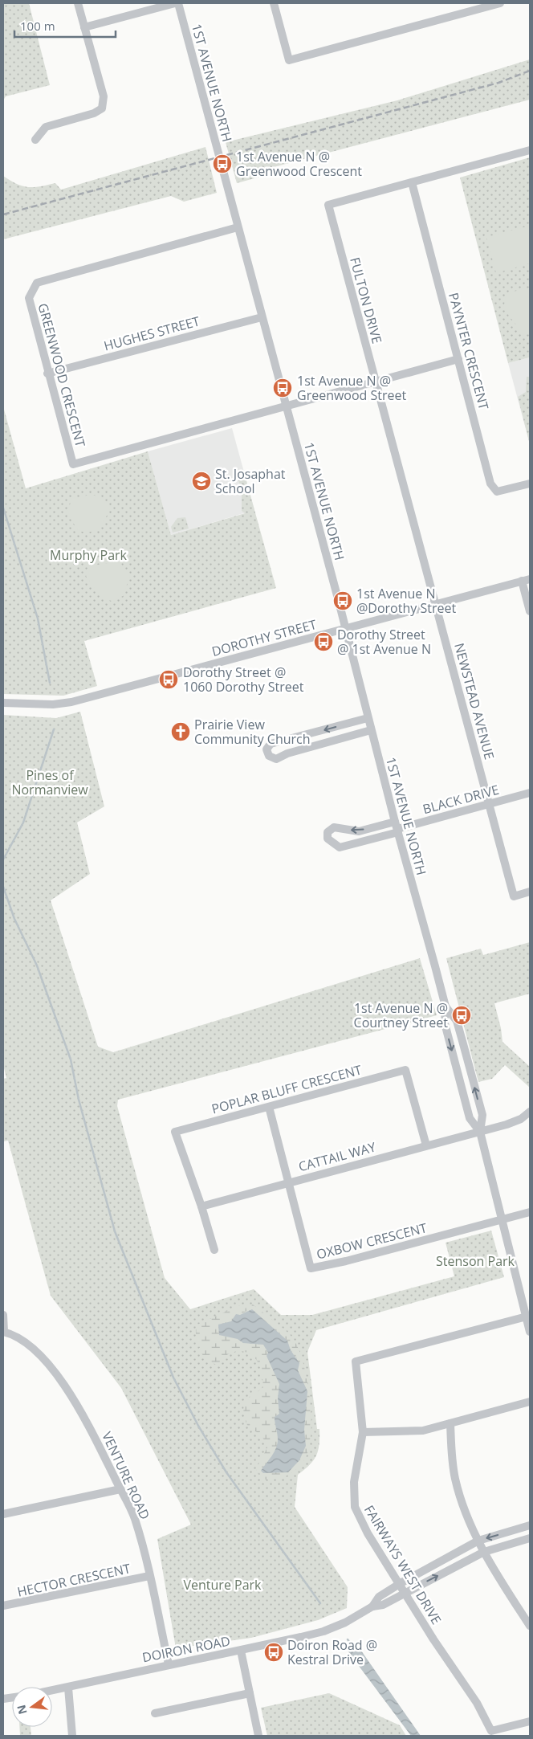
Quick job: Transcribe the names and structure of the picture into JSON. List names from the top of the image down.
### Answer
{
  "streets": {
    "street": [
      "1ST AVENUE NORTH",
      "FULTON DRIVE",
      "HUGHES STREET",
      "PAYNTER CRESCENT",
      "GREENWOOD CRESCENT",
      "DOROTHY STREET",
      "NEWSTEAD AVENUE",
      "BLACK DRIVE",
      "POPLAR BLUFF CRESCENT",
      "CATTAIL WAY",
      "OXBOW CRESCENT",
      "VENTURE ROAD",
      "FAIRWAYS WEST DRIVE",
      "HECTOR CRESCENT",
      "DOIRON ROAD"
    ]
  },
  "crossings": [
    ["1ST AVENUE NORTH", "HUGHES STREET"],
    ["1ST AVENUE NORTH", "GREENWOOD CRESCENT"],
    ["1ST AVENUE NORTH", "DOROTHY STREET"],
    ["1ST AVENUE NORTH", "BLACK DRIVE"],
    ["FULTON DRIVE", "PAYNTER CRESCENT"],
    ["FULTON DRIVE", "DOROTHY STREET"],
    ["FULTON DRIVE", "NEWSTEAD AVENUE"],
    ["HUGHES STREET", "GREENWOOD CRESCENT"],
    ["DOROTHY STREET", "NEWSTEAD AVENUE"],
    ["NEWSTEAD AVENUE", "BLACK DRIVE"],
    ["POPLAR BLUFF CRESCENT", "CATTAIL WAY"],
    ["CATTAIL WAY", "OXBOW CRESCENT"],
    ["VENTURE ROAD", "HECTOR CRESCENT"],
    ["VENTURE ROAD", "DOIRON ROAD"]
  ],
  "parks": [
    "Murphy Park",
    "Pines of Normanview",
    "Stenson Park",
    "Venture Park"
  ],
  "places": {
    "bus stop": [
      "1st Avenue N @ Greenwood Crescent",
      "1st Avenue N @ Greenwood Street",
      "1st Avenue N @Dorothy Street",
      "Dorothy Street @ 1st Avenue N",
      "Dorothy Street @ 1060 Dorothy Street",
      "1st Avenue N @ Courtney Street",
      "Doiron Road @ Kestral Drive"
    ],
    "school or university": ["St. Josaphat School"],
    "church": ["Prairie View Community Church"]
  },
  "scale_bar": "100 m",
  "north": "left"
}
